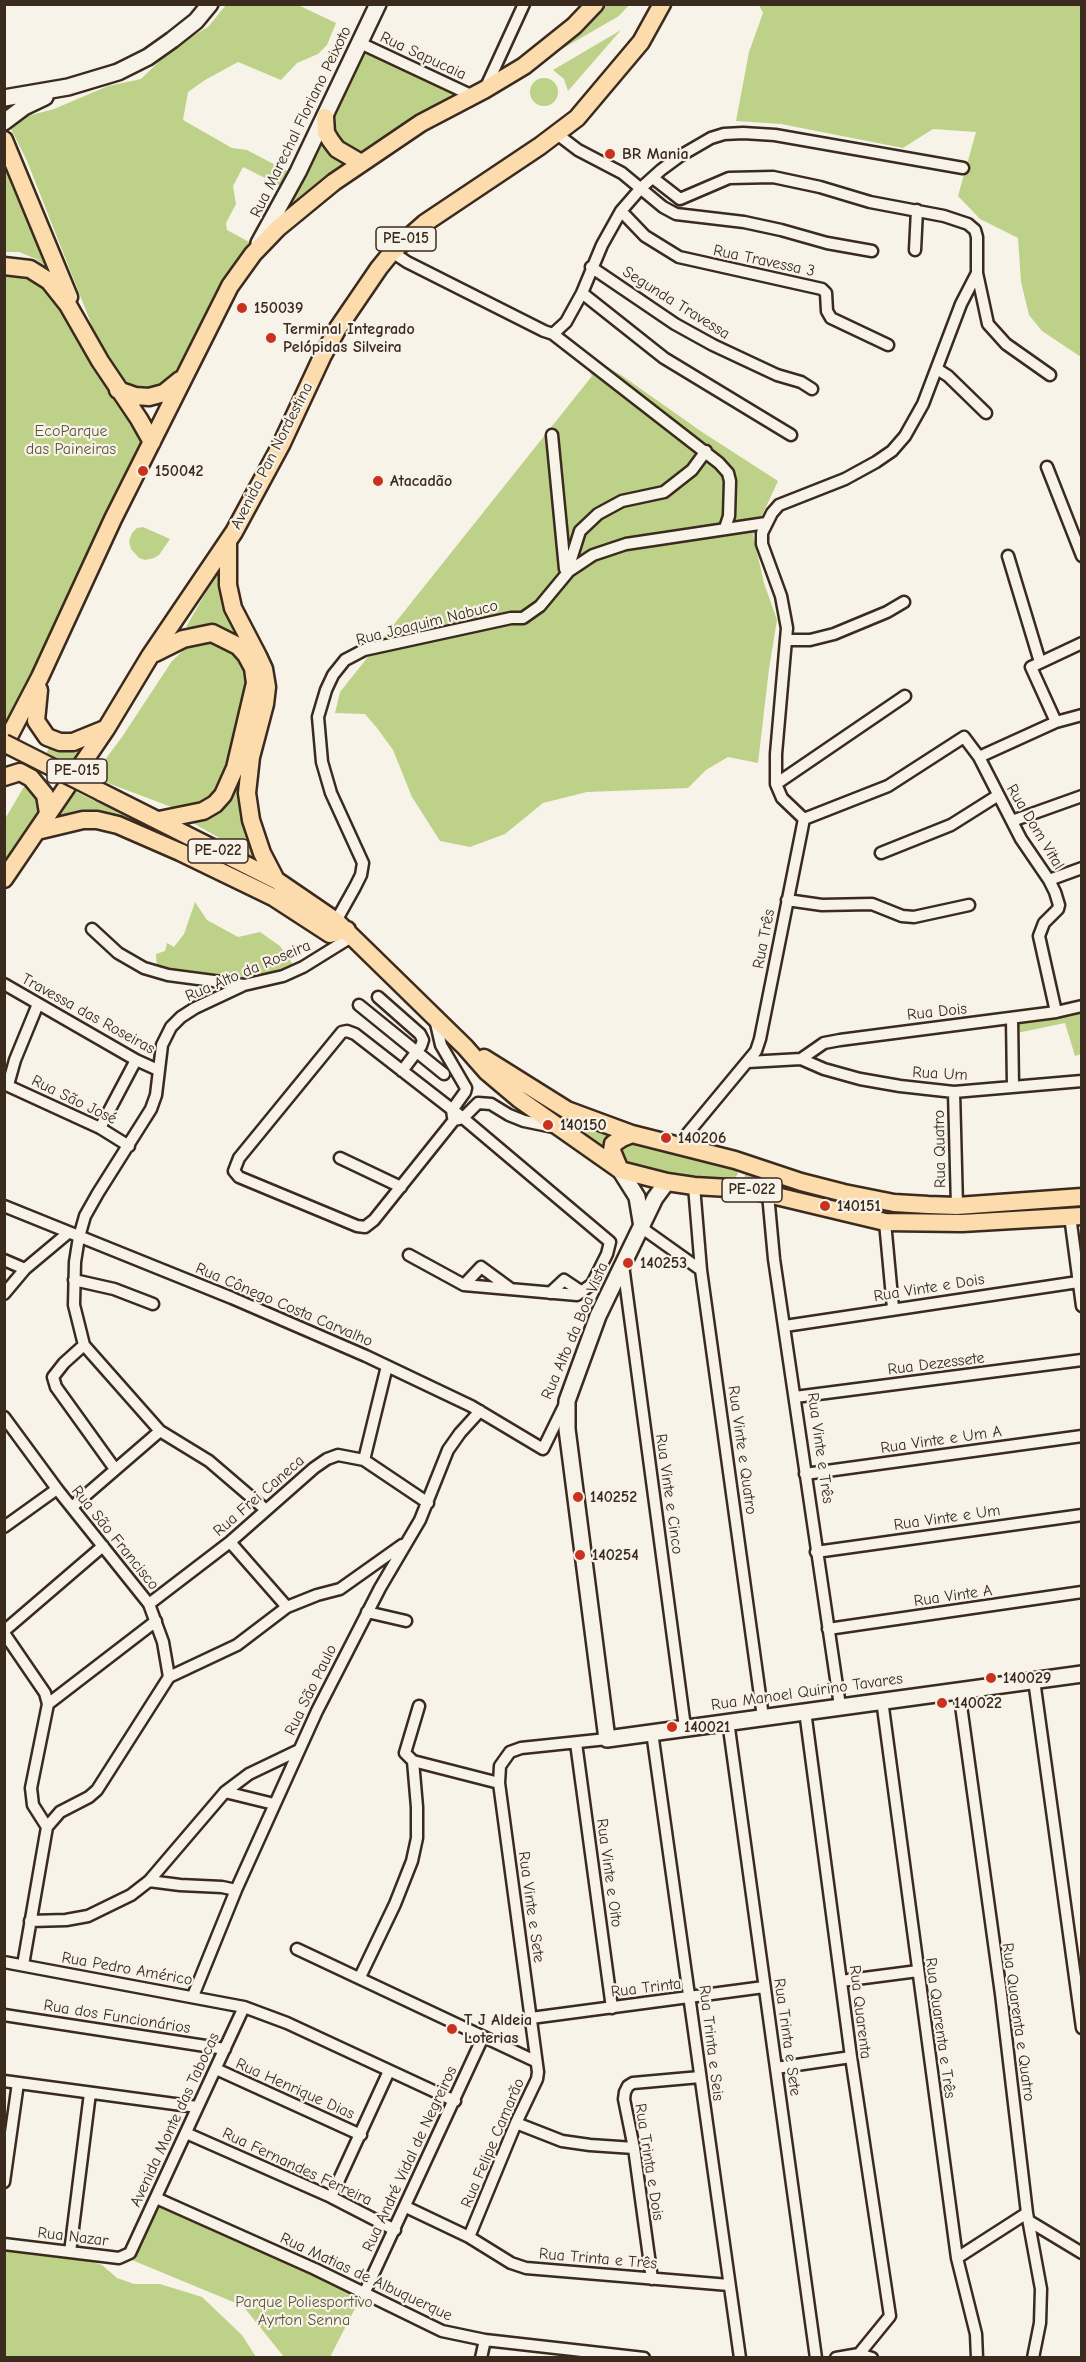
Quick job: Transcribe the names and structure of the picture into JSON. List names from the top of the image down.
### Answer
{
  "streets": {
    "highway": ["PE-015", "Avenida Pan Nordestina", "PE-022"],
    "main road": ["Rua Marechal Floriano Peixoto", "Rua Alto da Boa Vista", "Rua Manoel Quirino Tavares"],
    "street": [
      "Rua Sapucaia",
      "Rua Travessa 3",
      "Segunda Travessa",
      "Rua Joaquim Nabuco",
      "Rua Dom Vital",
      "Rua Três",
      "Rua Alto da Roseira",
      "Rua Dois",
      "Travessa das Roseiras",
      "Rua Um",
      "Rua São José",
      "Rua Quatro",
      "Rua Vinte e Dois",
      "Rua Cônego Costa Carvalho",
      "Rua Dezessete",
      "Rua Vinte e Um A",
      "Rua Vinte e Três",
      "Rua Vinte e Quatro",
      "Rua Vinte e Cinco",
      "Rua Frei Caneca",
      "Rua Vinte e Um",
      "Rua São Francisco",
      "Rua Vinte A",
      "Rua São Paulo",
      "Rua Vinte e Oito",
      "Rua Vinte e Sete",
      "Rua Pedro Américo",
      "Rua Trinta",
      "Rua Quarenta",
      "Rua dos Funcionários",
      "Rua Quarenta e Quatro",
      "Rua Quarenta e Três",
      "Rua Trinta e Sete",
      "Rua Trinta e Seis",
      "Rua Henrique Dias",
      "Avenida Monte das Tabocas",
      "Rua Felipe Camarão",
      "Rua André Vidal de Negreiros",
      "Rua Trinta e Dois",
      "Rua Fernandes Ferreira",
      "Rua Nazar",
      "Rua Trinta e Três",
      "Rua Matias de Albuquerque"
    ]
  },
  "crossings": [
    ["Rua Sapucaia", "Rua Marechal Floriano Peixoto"],
    ["Rua Joaquim Nabuco", "PE-022"],
    ["Rua Joaquim Nabuco", "Rua Alto da Roseira"],
    ["Rua Dom Vital", "Rua Três"],
    ["Rua Dom Vital", "Rua Dois"],
    ["PE-022", "Rua Três"],
    ["PE-022", "Rua Alto da Roseira"],
    ["PE-022", "Rua Quatro"],
    ["PE-022", "Rua Alto da Boa Vista"],
    ["PE-022", "Rua Vinte e Três"],
    ["PE-022", "Rua Vinte e Quatro"],
    ["Rua Alto da Roseira", "Travessa das Roseiras"],
    ["Rua Alto da Roseira", "Rua São José"],
    ["Rua Alto da Roseira", "Rua Cônego Costa Carvalho"],
    ["Rua Dois", "Rua Um"],
    ["Rua Um", "Rua Quatro"],
    ["Rua Vinte e Dois", "Rua Vinte e Três"],
    ["Rua Cônego Costa Carvalho", "Rua Alto da Boa Vista"],
    ["Rua Cônego Costa Carvalho", "Rua São Paulo"],
    ["Rua Alto da Boa Vista", "Rua Vinte e Cinco"],
    ["Rua Dezessete", "Rua Vinte e Três"],
    ["Rua Vinte e Um A", "Rua Vinte e Três"],
    ["Rua Vinte e Três", "Rua Vinte e Um"],
    ["Rua Vinte e Três", "Rua Vinte A"],
    ["Rua Vinte e Três", "Rua Manoel Quirino Tavares"],
    ["Rua Vinte e Quatro", "Rua Manoel Quirino Tavares"],
    ["Rua Vinte e Cinco", "Rua Manoel Quirino Tavares"],
    ["Rua Frei Caneca", "Rua São Francisco"],
    ["Rua Frei Caneca", "Rua São Paulo"],
    ["Rua São Paulo", "Rua Pedro Américo"],
    ["Rua Manoel Quirino Tavares", "Rua Vinte e Oito"],
    ["Rua Manoel Quirino Tavares", "Rua Vinte e Sete"],
    ["Rua Manoel Quirino Tavares", "Rua Quarenta"],
    ["Rua Manoel Quirino Tavares", "Rua Quarenta e Quatro"],
    ["Rua Manoel Quirino Tavares", "Rua Quarenta e Três"],
    ["Rua Manoel Quirino Tavares", "Rua Trinta e Sete"],
    ["Rua Manoel Quirino Tavares", "Rua Trinta e Seis"],
    ["Rua Vinte e Oito", "Rua Trinta"],
    ["Rua Vinte e Sete", "Rua Trinta"],
    ["Rua Vinte e Sete", "Rua Felipe Camarão"],
    ["Rua Pedro Américo", "Avenida Monte das Tabocas"],
    ["Rua Pedro Américo", "Rua André Vidal de Negreiros"],
    ["Rua Trinta", "Rua Trinta e Sete"],
    ["Rua Trinta", "Rua Trinta e Seis"],
    ["Rua dos Funcionários", "Avenida Monte das Tabocas"],
    ["Rua Trinta e Seis", "Rua Trinta e Dois"],
    ["Rua Trinta e Seis", "Rua Trinta e Três"],
    ["Rua Henrique Dias", "Avenida Monte das Tabocas"],
    ["Avenida Monte das Tabocas", "Rua Fernandes Ferreira"],
    ["Avenida Monte das Tabocas", "Rua Nazar"],
    ["Avenida Monte das Tabocas", "Rua Matias de Albuquerque"],
    ["Rua Felipe Camarão", "Rua Trinta e Três"],
    ["Rua André Vidal de Negreiros", "Rua Fernandes Ferreira"],
    ["Rua André Vidal de Negreiros", "Rua Trinta e Três"],
    ["Rua André Vidal de Negreiros", "Rua Matias de Albuquerque"],
    ["Rua Trinta e Dois", "Rua Trinta e Três"]
  ],
  "parks": ["EcoParque das Paineiras", "Parque Poliesportivo Ayrton Senna"],
  "places": [
    "BR Mania",
    "150039",
    "Terminal Integrado Pelópidas Silveira",
    "150042",
    "Atacadão",
    "140150",
    "140206",
    "140151",
    "140253",
    "140252",
    "140254",
    "140029",
    "140022",
    "140021",
    "T J Aldeia Loterias"
  ]
}
